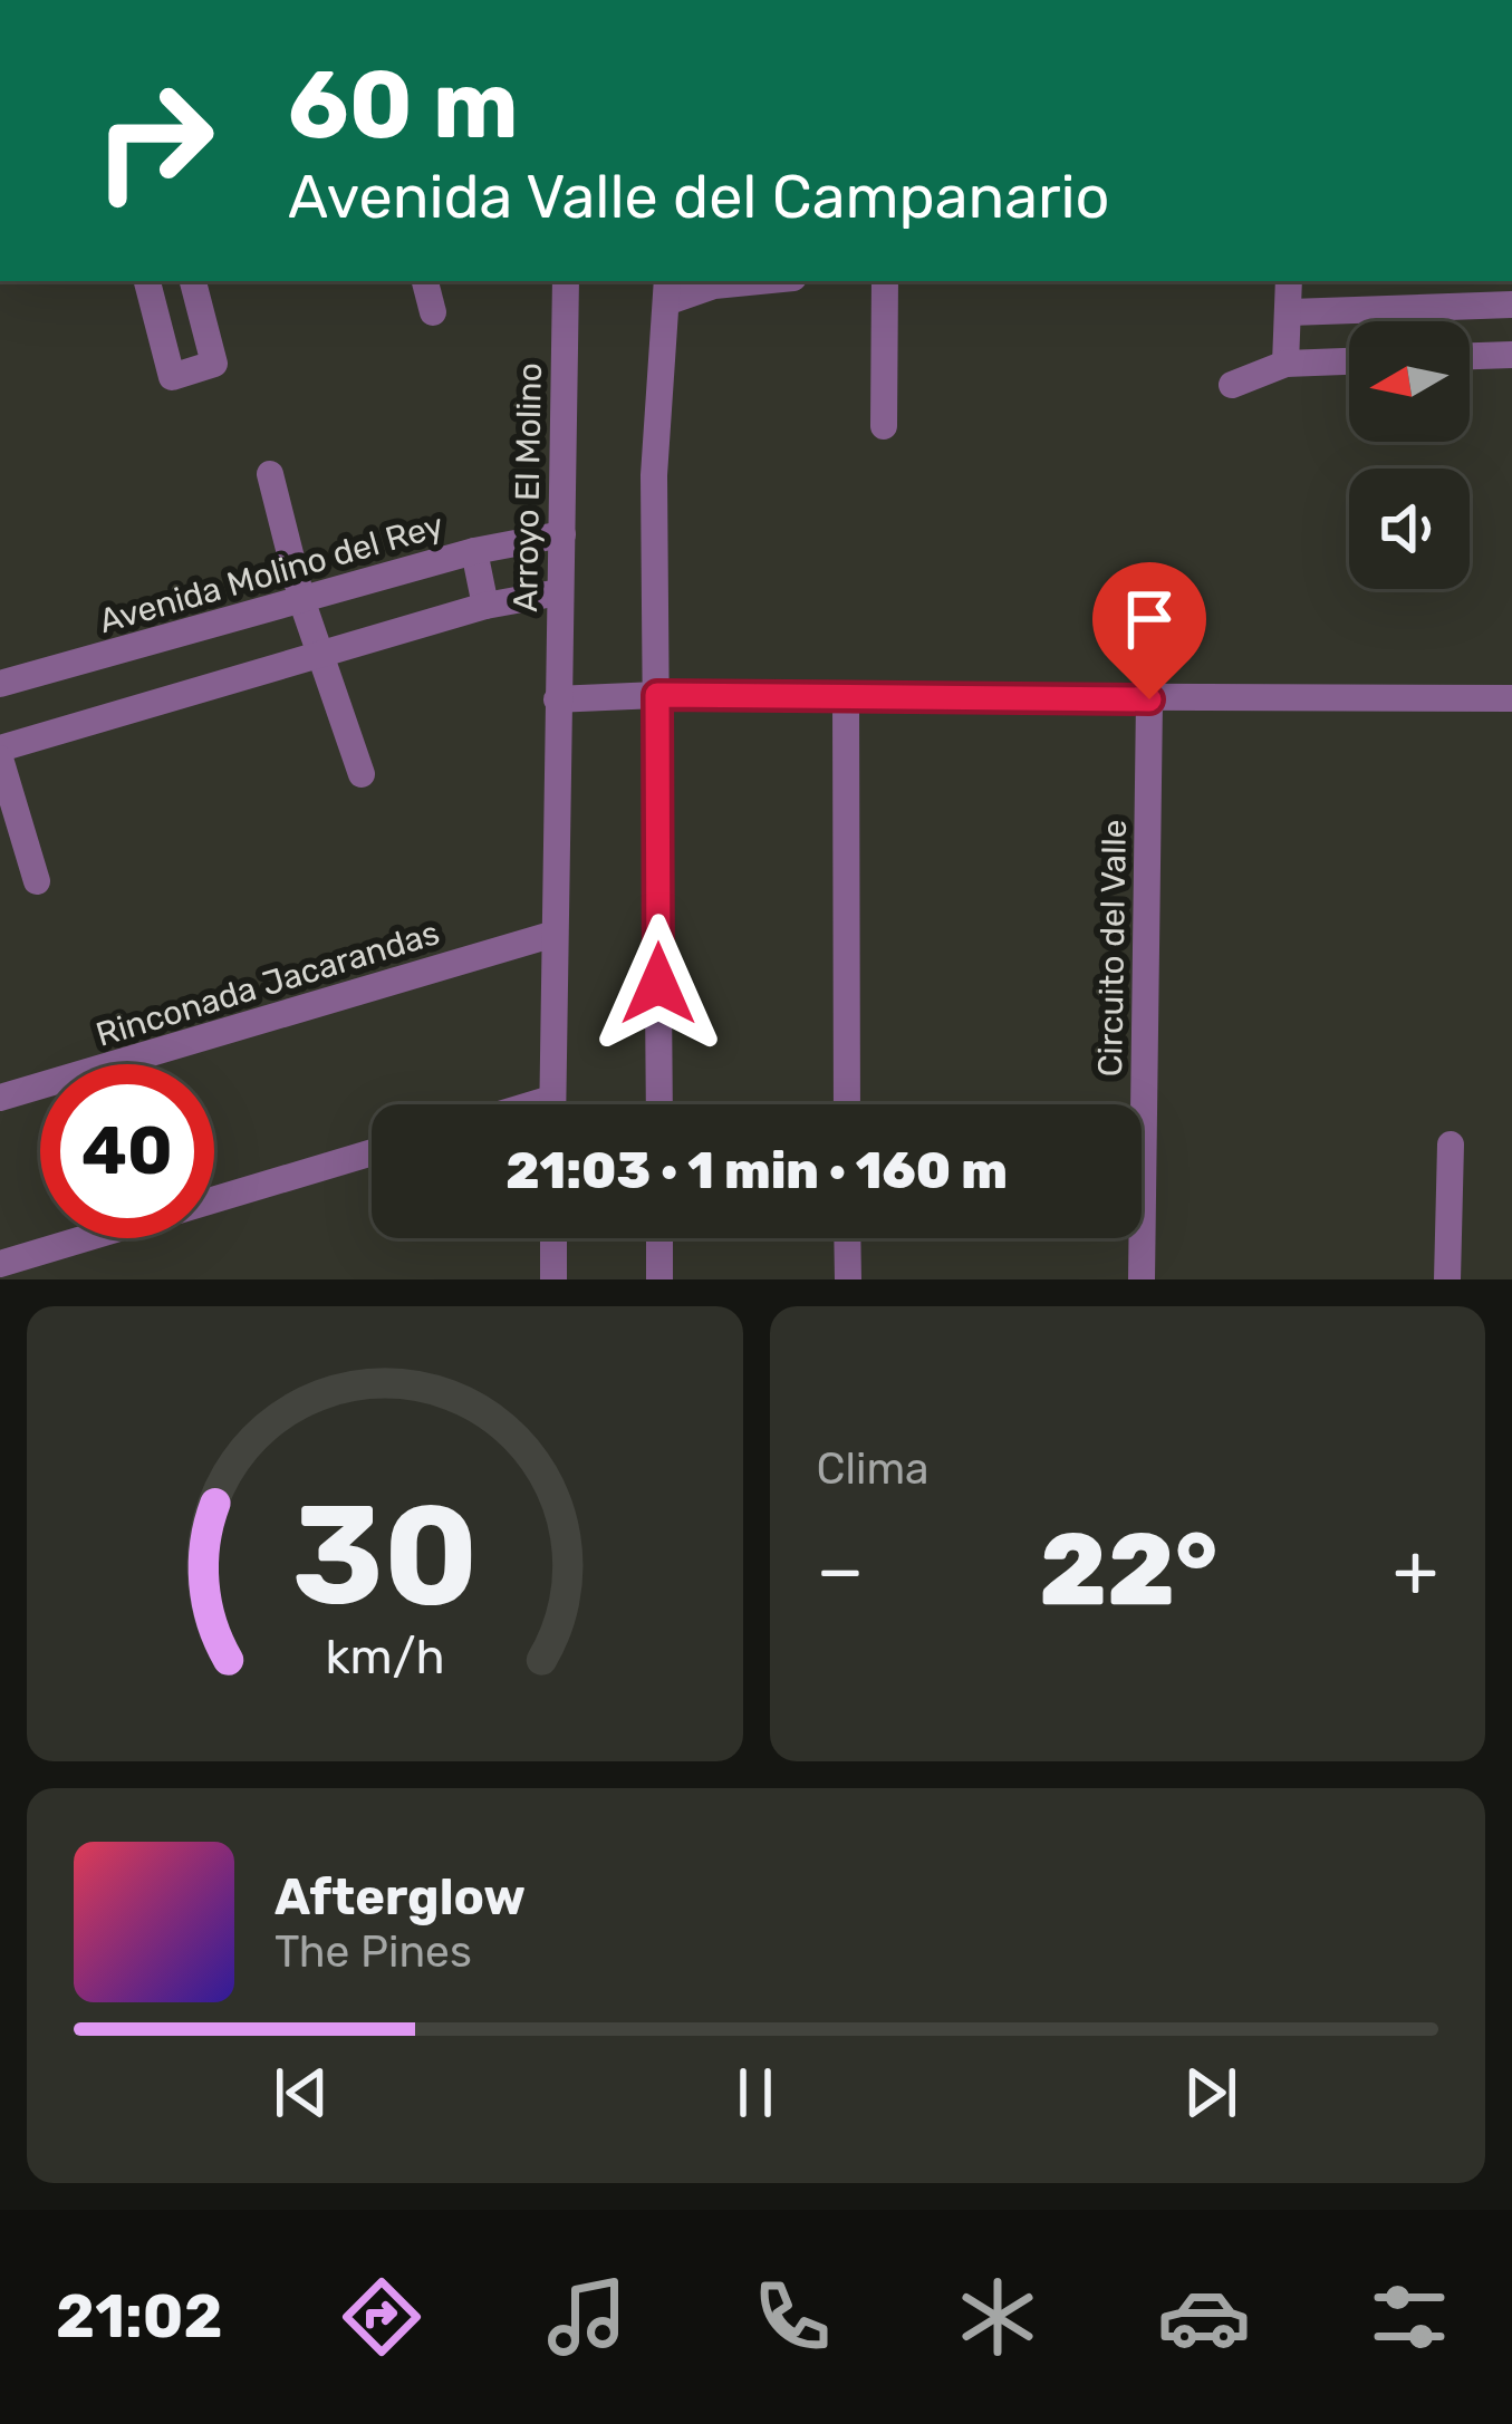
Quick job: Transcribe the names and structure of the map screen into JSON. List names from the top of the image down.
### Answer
{
  "streets": {
    "street": [
      "Arroyo El Molino",
      "Avenida Molino del Rey",
      "Circuito del Valle",
      "Rinconada Jacarandas"
    ]
  },
  "crossings": [
    ["Arroyo El Molino", "Avenida Molino del Rey"],
    ["Arroyo El Molino", "Rinconada Jacarandas"]
  ],
  "north": "left",
  "page": {
    "turn": ["60 m", "Avenida Valle del Campanario"],
    "limit": "40",
    "trip": "21:03 · 1 min · 160 m",
    "tile": "Clima",
    "heat": ["−", "22°", "+"],
    "song": ["Afterglow", "The Pines"],
    "tabs": "21:02",
    "gauge": ["30", "km/h"]
  }
}
